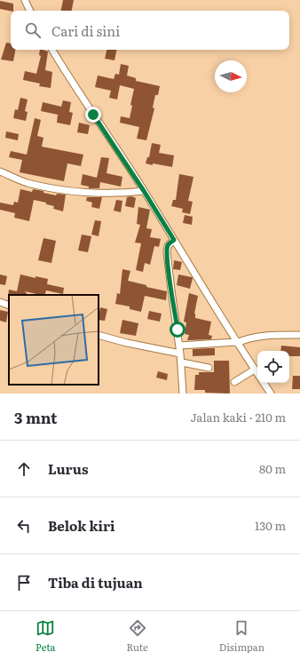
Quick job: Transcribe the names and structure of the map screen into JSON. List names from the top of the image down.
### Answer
{
  "north": "right",
  "page": {
    "search": "Cari di sini",
    "heading": ["3 mnt", "Jalan kaki · 210 m"],
    "list": [
      ["Lurus", "80 m"],
      ["Belok kiri", "130 m"],
      "Tiba di tujuan"
    ],
    "nav": ["Peta", "Rute", "Disimpan"]
  }
}
